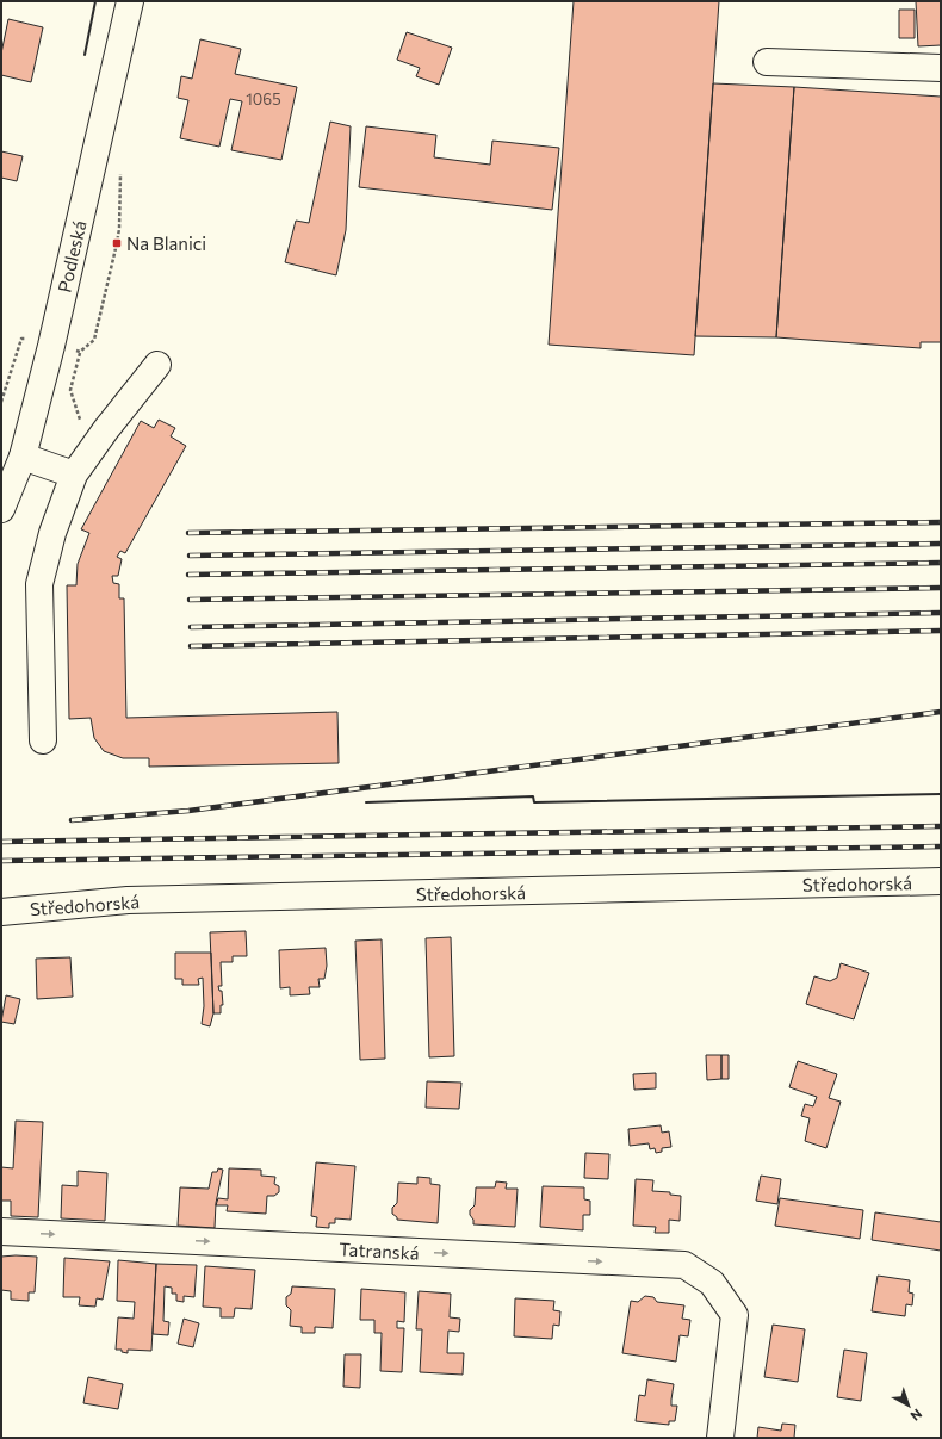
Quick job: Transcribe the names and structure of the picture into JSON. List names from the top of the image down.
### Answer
{
  "streets": {
    "street": ["Podleská", "Středohorská", "Tatranská"]
  },
  "one_way": ["Tatranská"],
  "places": {
    "transit": ["Na Blanici"]
  },
  "house_numbers": ["1065"],
  "north": "bottom right"
}
